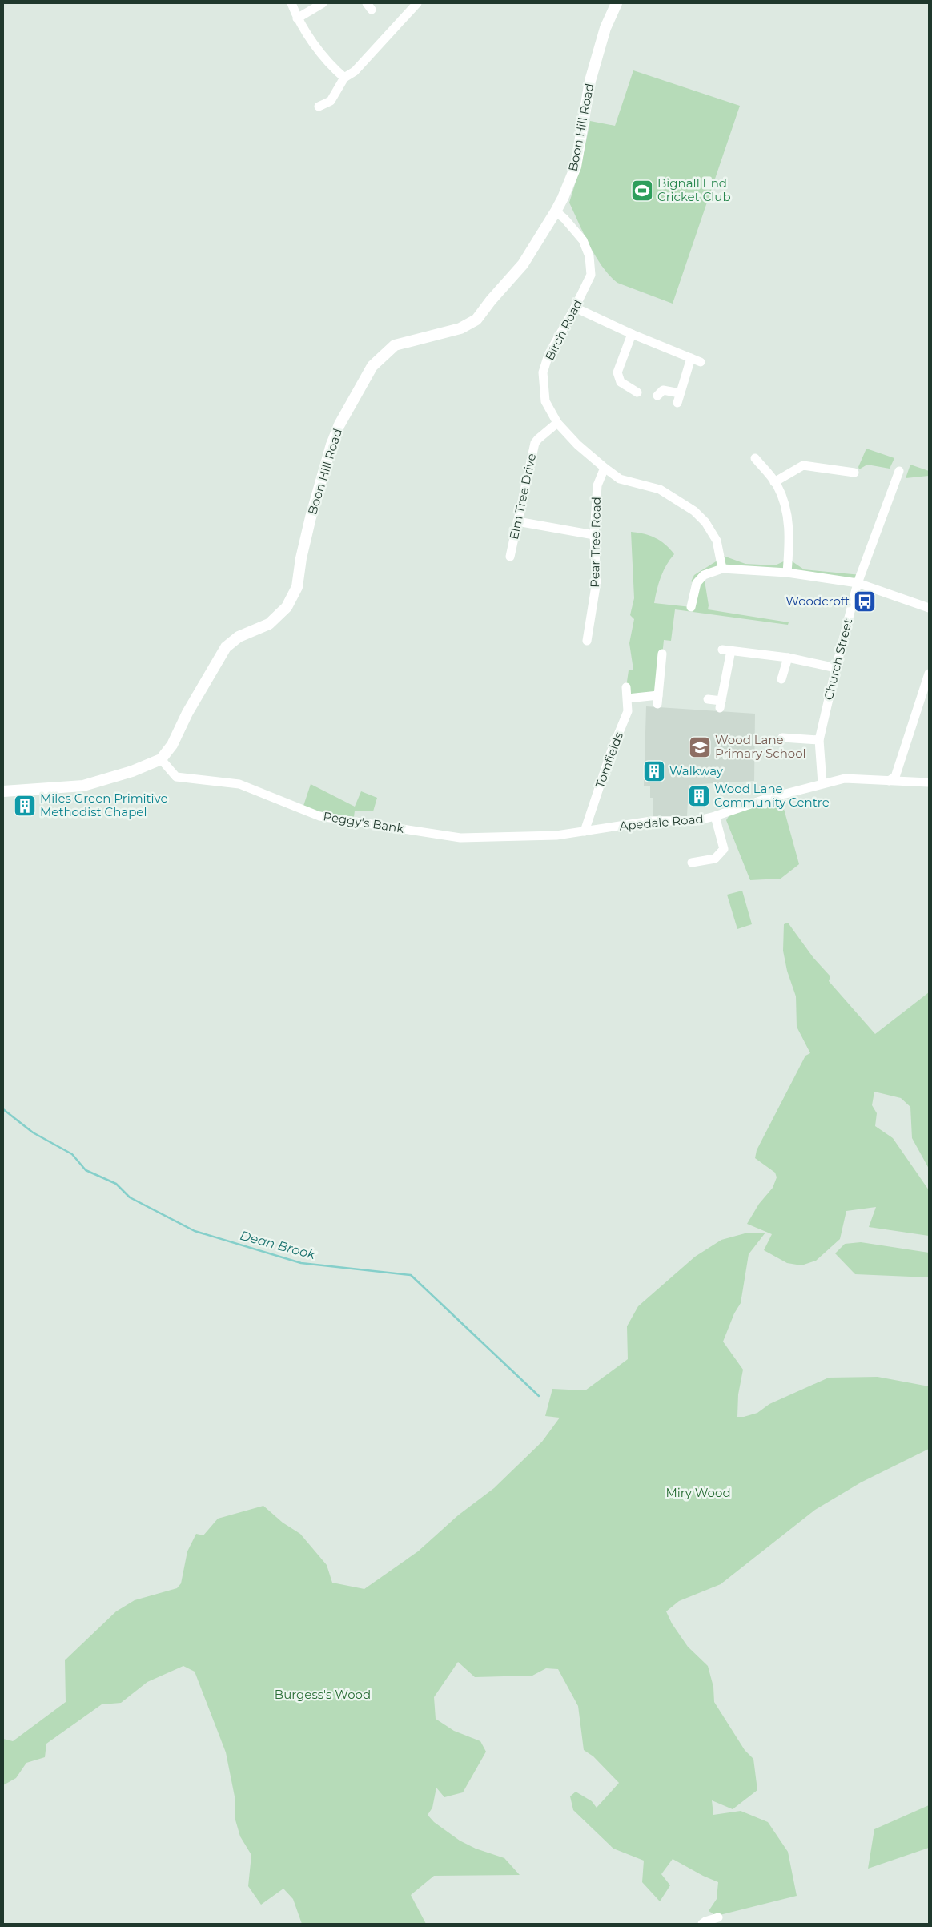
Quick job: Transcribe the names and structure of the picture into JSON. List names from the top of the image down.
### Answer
{
  "streets": {
    "street": [
      "Boon Hill Road",
      "Birch Road",
      "Elm Tree Drive",
      "Pear Tree Road",
      "Church Street",
      "Tomfields",
      "Peggy's Bank",
      "Apedale Road"
    ]
  },
  "crossings": [
    ["Boon Hill Road", "Birch Road"],
    ["Boon Hill Road", "Peggy's Bank"],
    ["Birch Road", "Elm Tree Drive"],
    ["Birch Road", "Pear Tree Road"],
    ["Church Street", "Apedale Road"],
    ["Tomfields", "Apedale Road"],
    ["Peggy's Bank", "Apedale Road"]
  ],
  "water": ["Dean Brook"],
  "parks": ["Miry Wood", "Burgess's Wood"],
  "places": {
    "sports": ["Bignall End Cricket Club"],
    "bus stop": ["Woodcroft"],
    "school or university": ["Wood Lane Primary School"],
    "building": ["Walkway", "Wood Lane Community Centre", "Miles Green Primitive Methodist Chapel"]
  }
}
